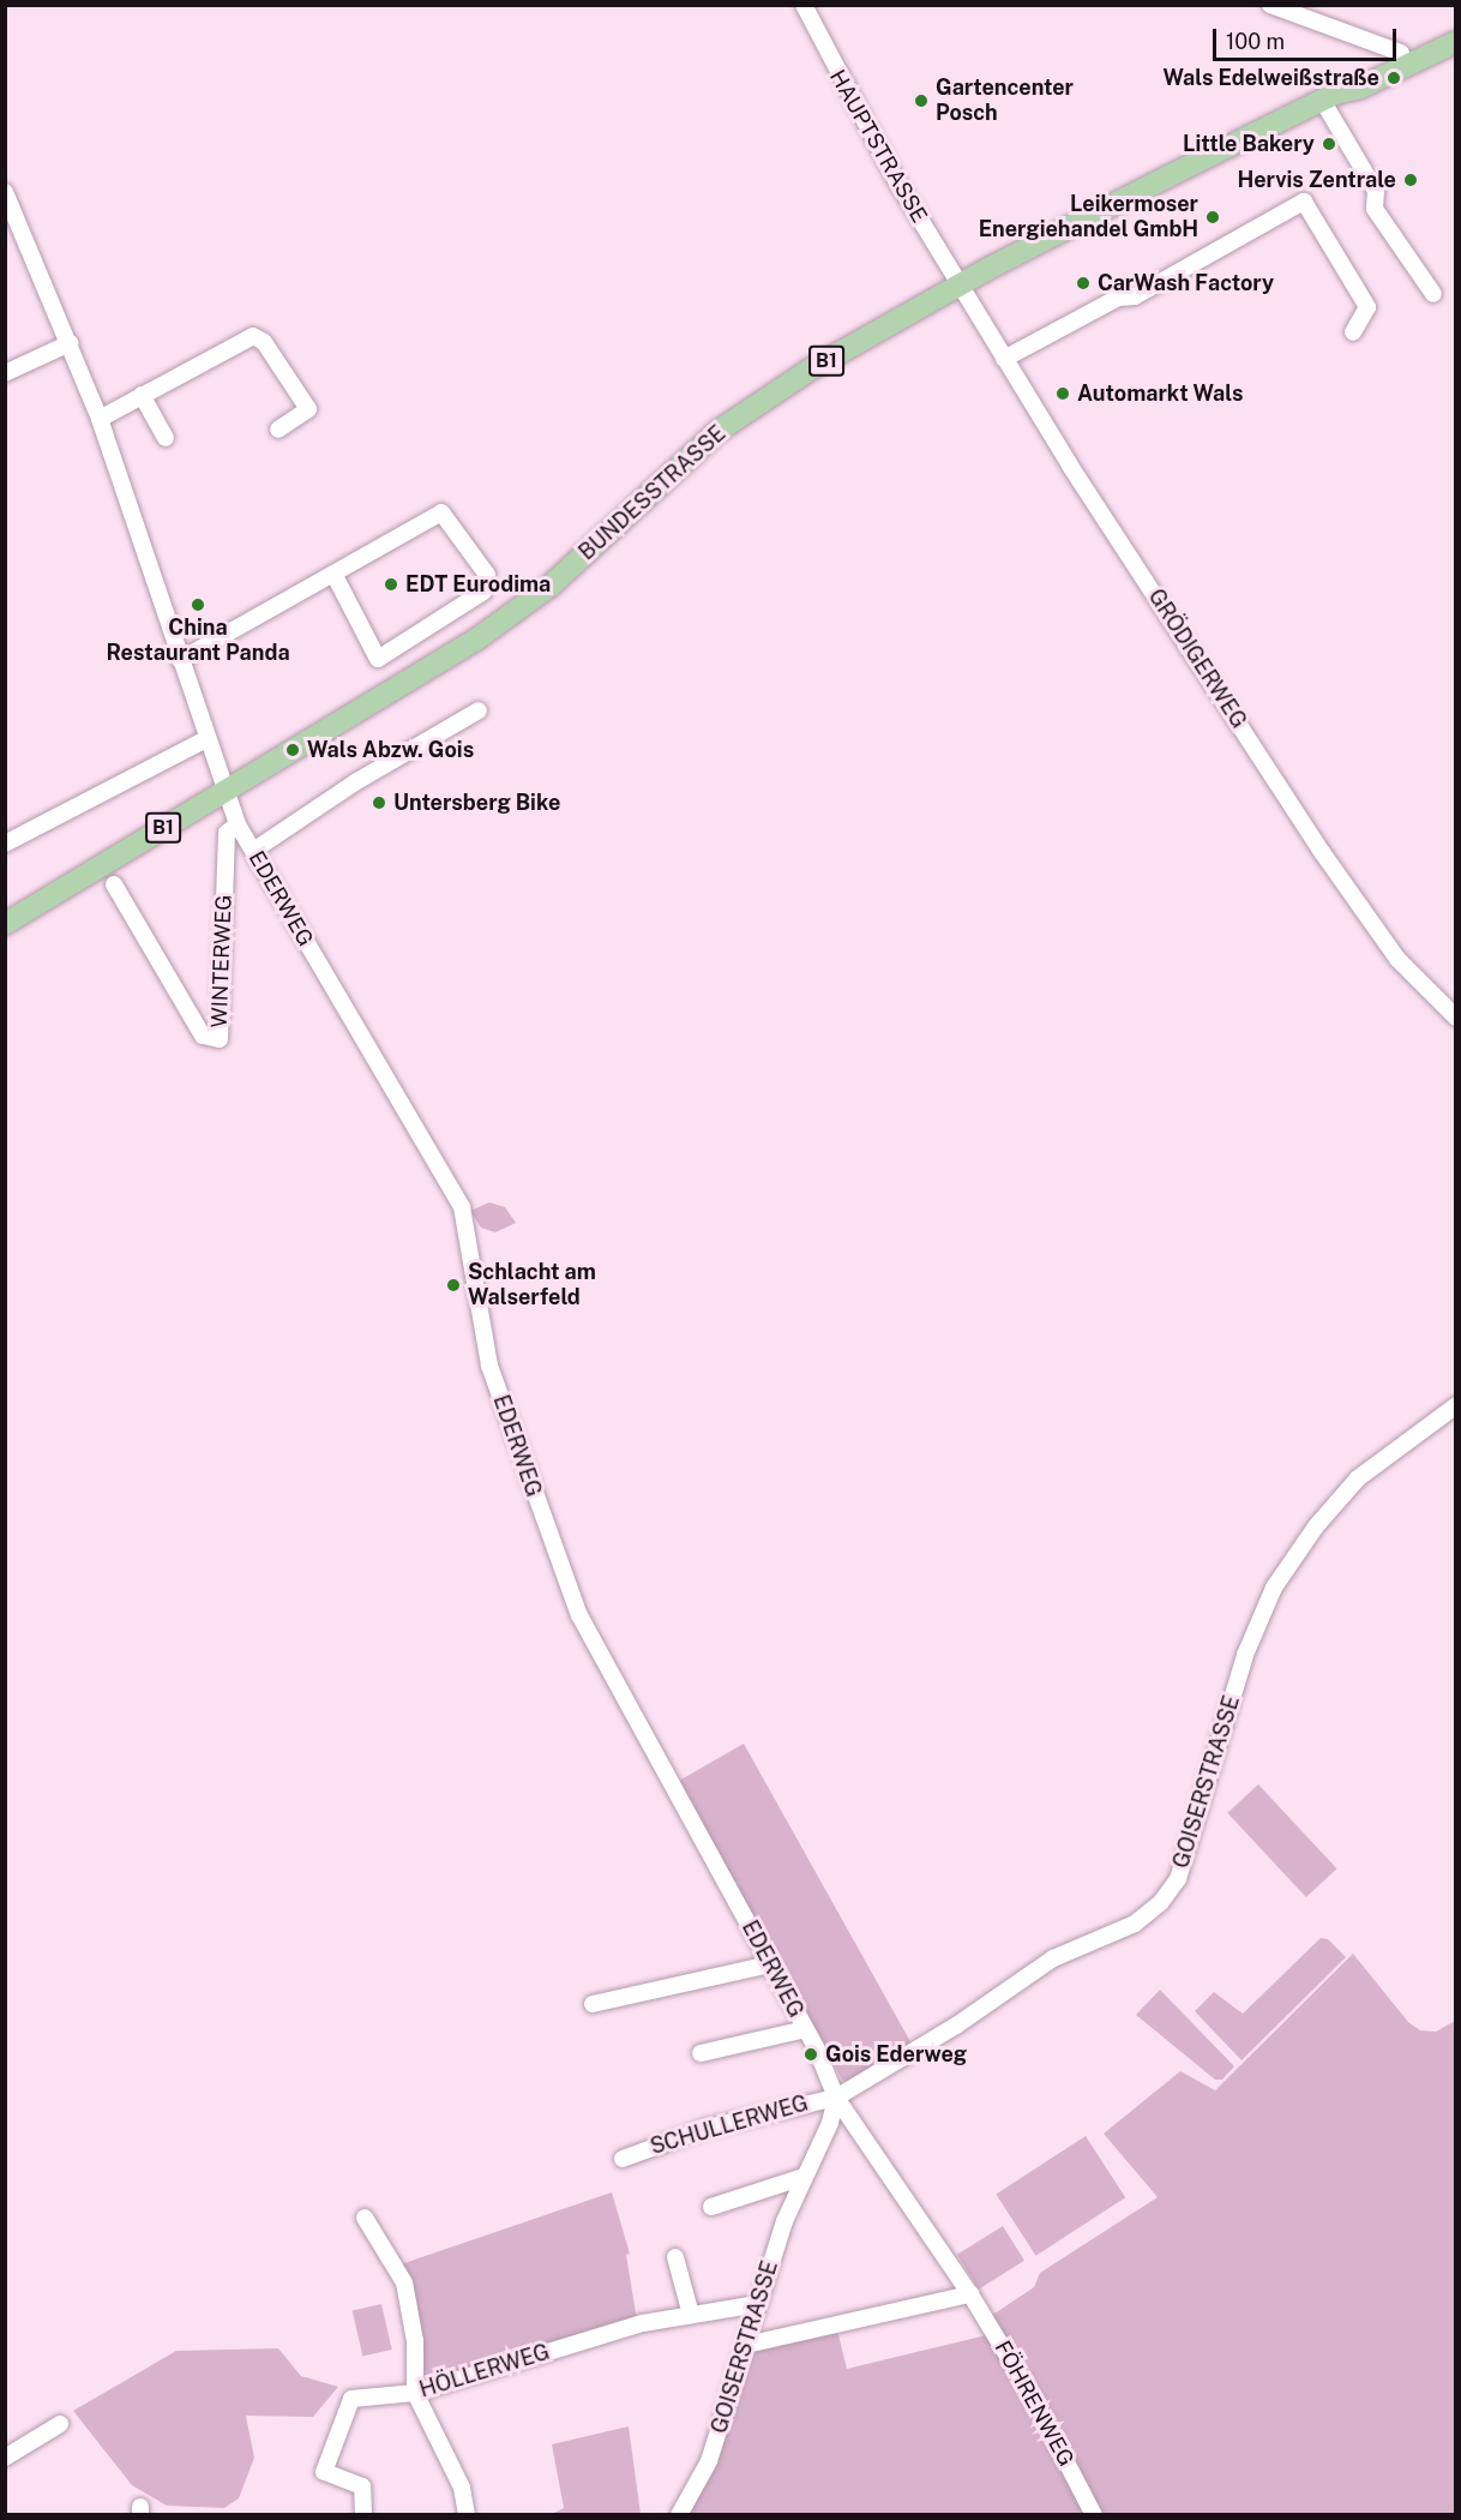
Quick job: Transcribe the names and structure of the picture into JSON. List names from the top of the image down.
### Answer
{
  "streets": {
    "main road": ["B1", "BUNDESSTRASSE"],
    "street": [
      "HAUPTSTRASSE",
      "GRÖDIGERWEG",
      "EDERWEG",
      "WINTERWEG",
      "GOISERSTRASSE",
      "SCHULLERWEG",
      "HÖLLERWEG",
      "FÖHRENWEG"
    ]
  },
  "crossings": [
    ["HAUPTSTRASSE", "BUNDESSTRASSE"],
    ["HAUPTSTRASSE", "GRÖDIGERWEG"],
    ["BUNDESSTRASSE", "GRÖDIGERWEG"],
    ["BUNDESSTRASSE", "EDERWEG"],
    ["EDERWEG", "WINTERWEG"],
    ["EDERWEG", "GOISERSTRASSE"],
    ["EDERWEG", "SCHULLERWEG"],
    ["EDERWEG", "FÖHRENWEG"],
    ["GOISERSTRASSE", "SCHULLERWEG"],
    ["GOISERSTRASSE", "HÖLLERWEG"],
    ["GOISERSTRASSE", "FÖHRENWEG"],
    ["SCHULLERWEG", "FÖHRENWEG"]
  ],
  "places": [
    "Wals Edelweißstraße",
    "Gartencenter Posch",
    "Little Bakery",
    "Hervis Zentrale",
    "Leikermoser Energiehandel GmbH",
    "CarWash Factory",
    "Automarkt Wals",
    "EDT Eurodima",
    "China Restaurant Panda",
    "Wals Abzw. Gois",
    "Untersberg Bike",
    "Schlacht am Walserfeld",
    "Gois Ederweg"
  ],
  "scale_bar": "100 m"
}
